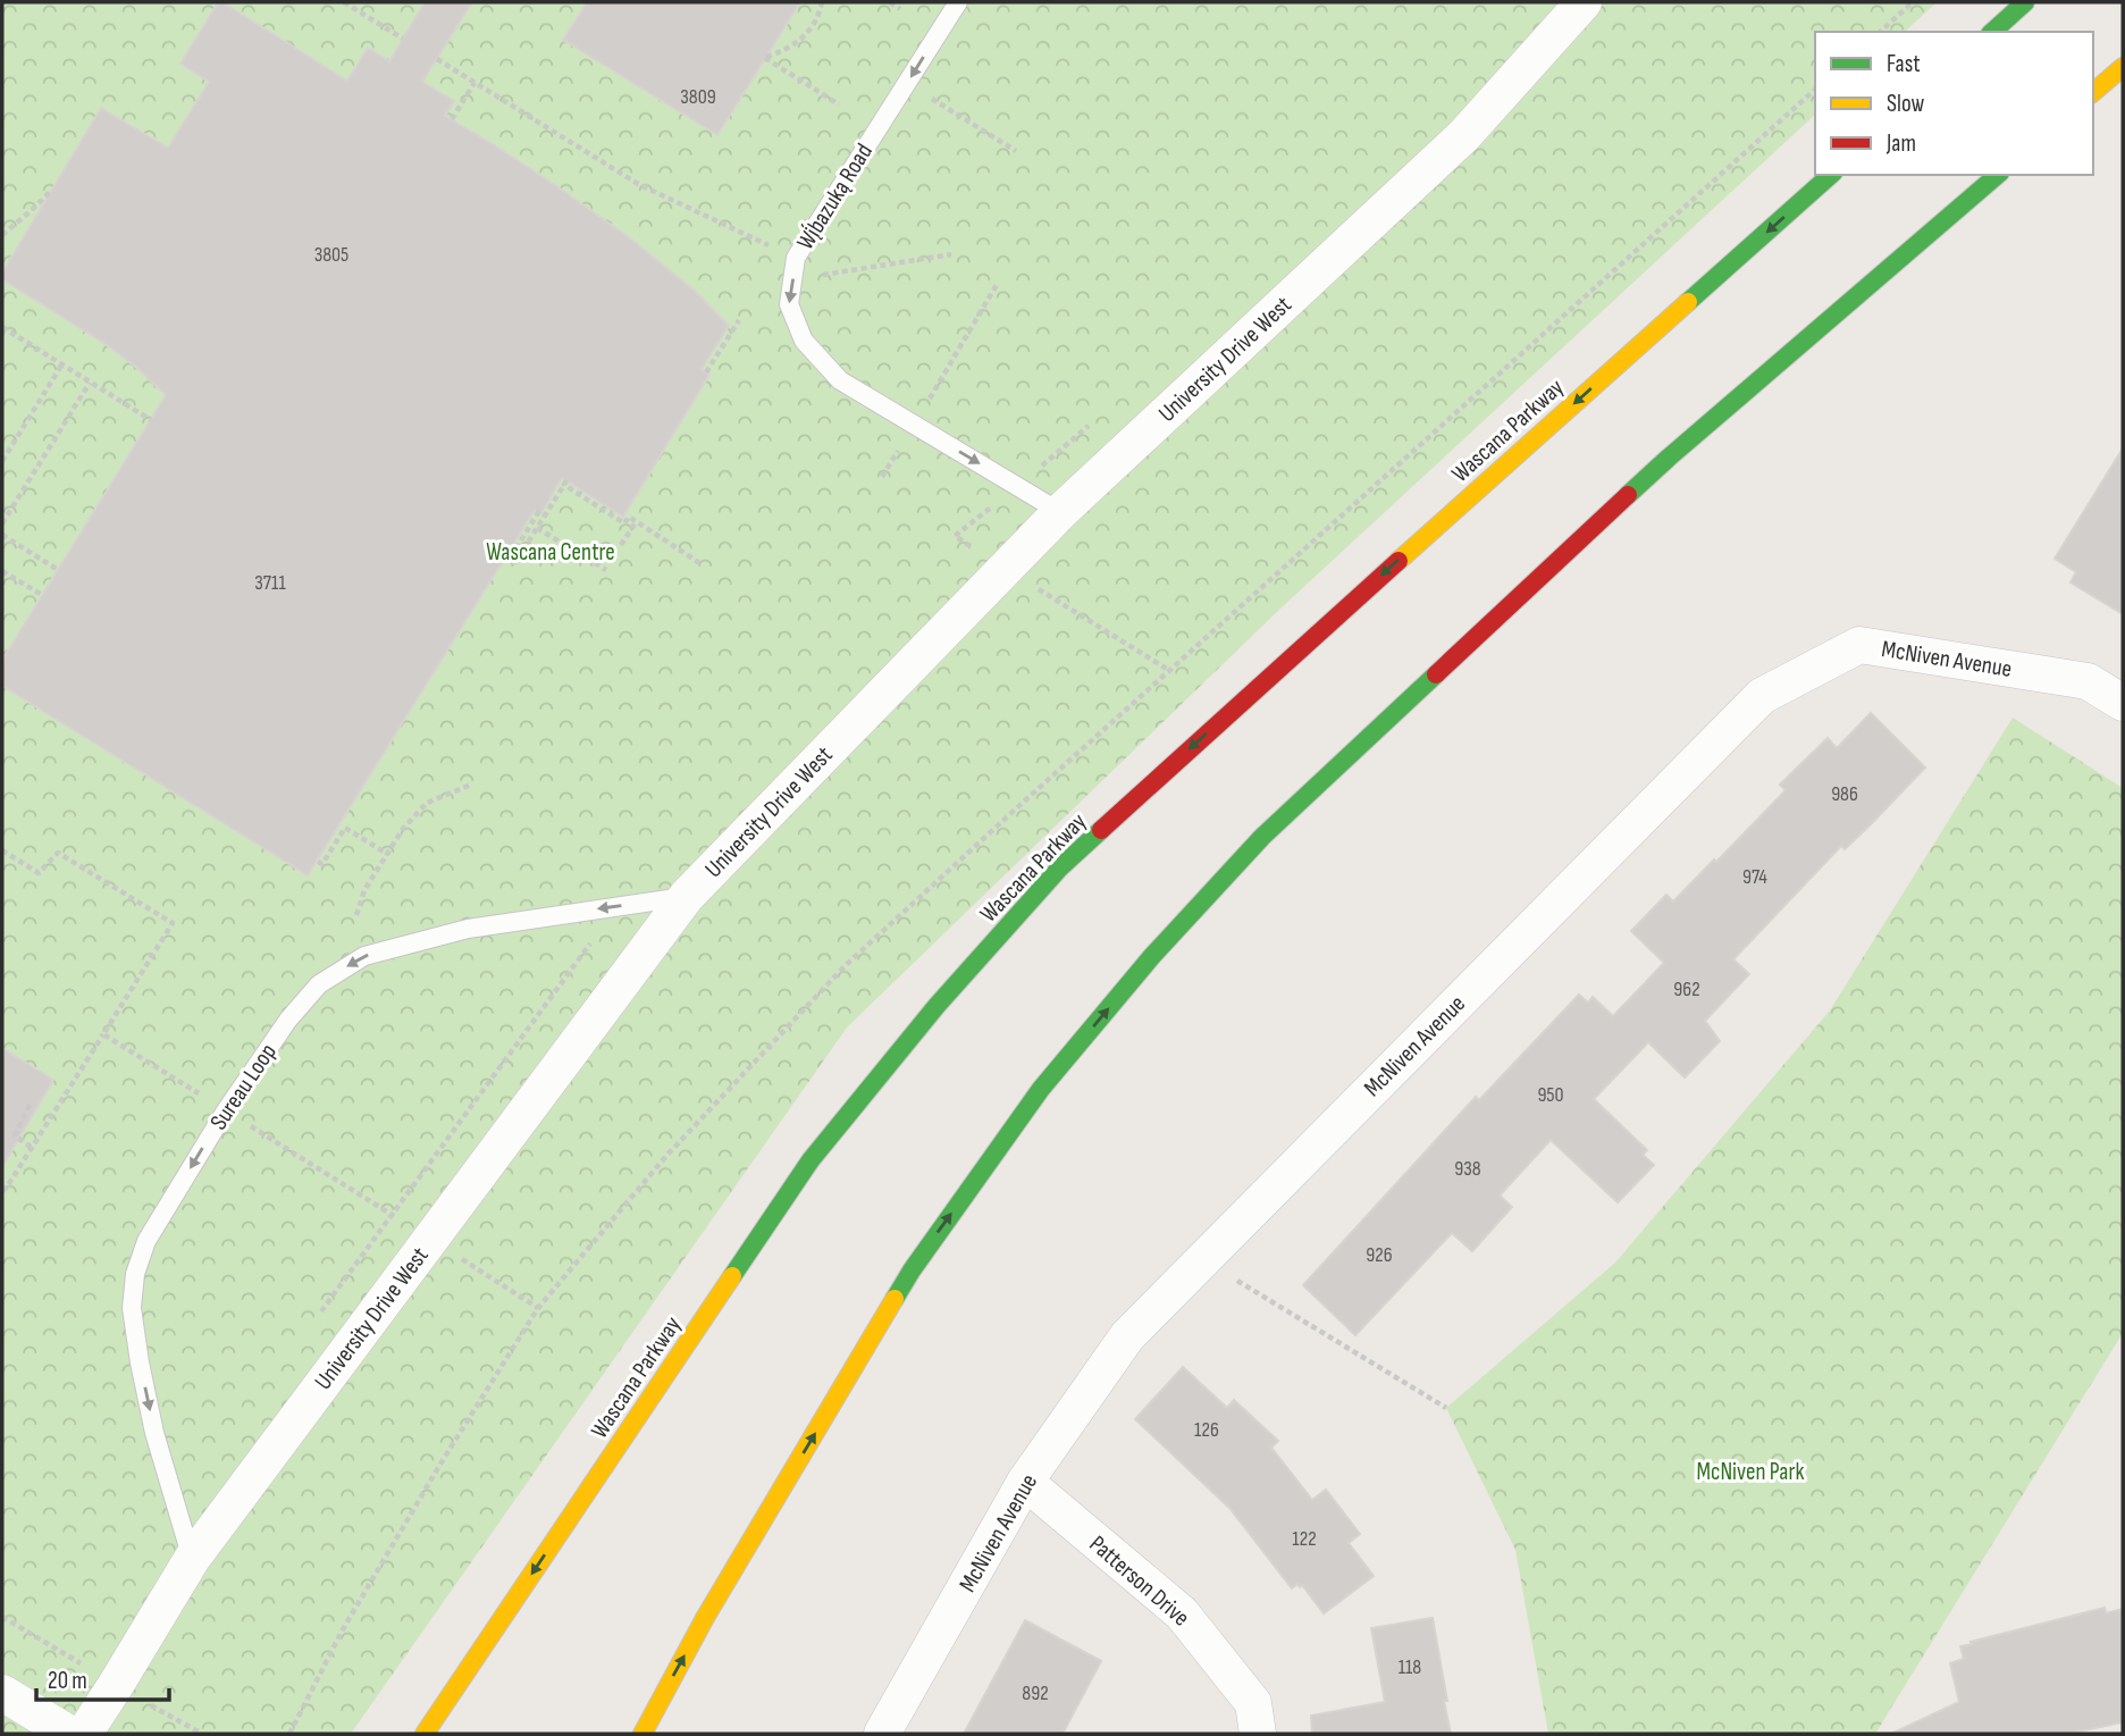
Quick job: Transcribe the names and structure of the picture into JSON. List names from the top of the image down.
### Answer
{
  "streets": {
    "main road": ["Wascana Parkway"],
    "street": ["University Drive West", "McNiven Avenue", "Patterson Drive"],
    "lane": ["Wį́bazuką Road", "Sureau Loop"]
  },
  "crossings": [
    ["Wį́bazuką Road", "University Drive West"],
    ["University Drive West", "Sureau Loop"],
    ["McNiven Avenue", "Patterson Drive"]
  ],
  "one_way": ["Wį́bazuką Road", "Sureau Loop"],
  "parks": ["Wascana Centre", "McNiven Park"],
  "house_numbers": [
    "3809",
    "3805",
    "3711",
    "986",
    "974",
    "962",
    "950",
    "938",
    "926",
    "126",
    "122",
    "118",
    "892"
  ],
  "legend": ["Fast", "Slow", "Jam"],
  "scale_bar": "20 m"
}
